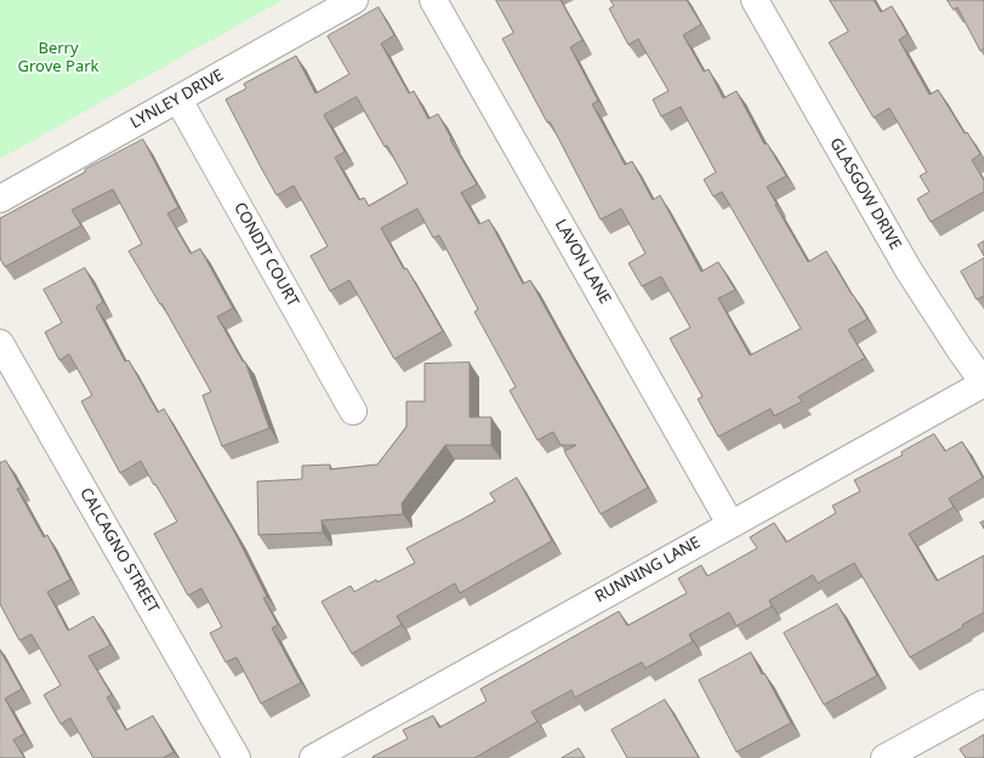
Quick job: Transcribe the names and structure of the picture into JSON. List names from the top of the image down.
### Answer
{
  "streets": {
    "street": [
      "LYNLEY DRIVE",
      "GLASGOW DRIVE",
      "CONDIT COURT",
      "LAVON LANE",
      "CALCAGNO STREET",
      "RUNNING LANE"
    ]
  },
  "crossings": [
    ["LYNLEY DRIVE", "CONDIT COURT"],
    ["GLASGOW DRIVE", "RUNNING LANE"],
    ["LAVON LANE", "RUNNING LANE"]
  ],
  "parks": ["Berry Grove Park"]
}
